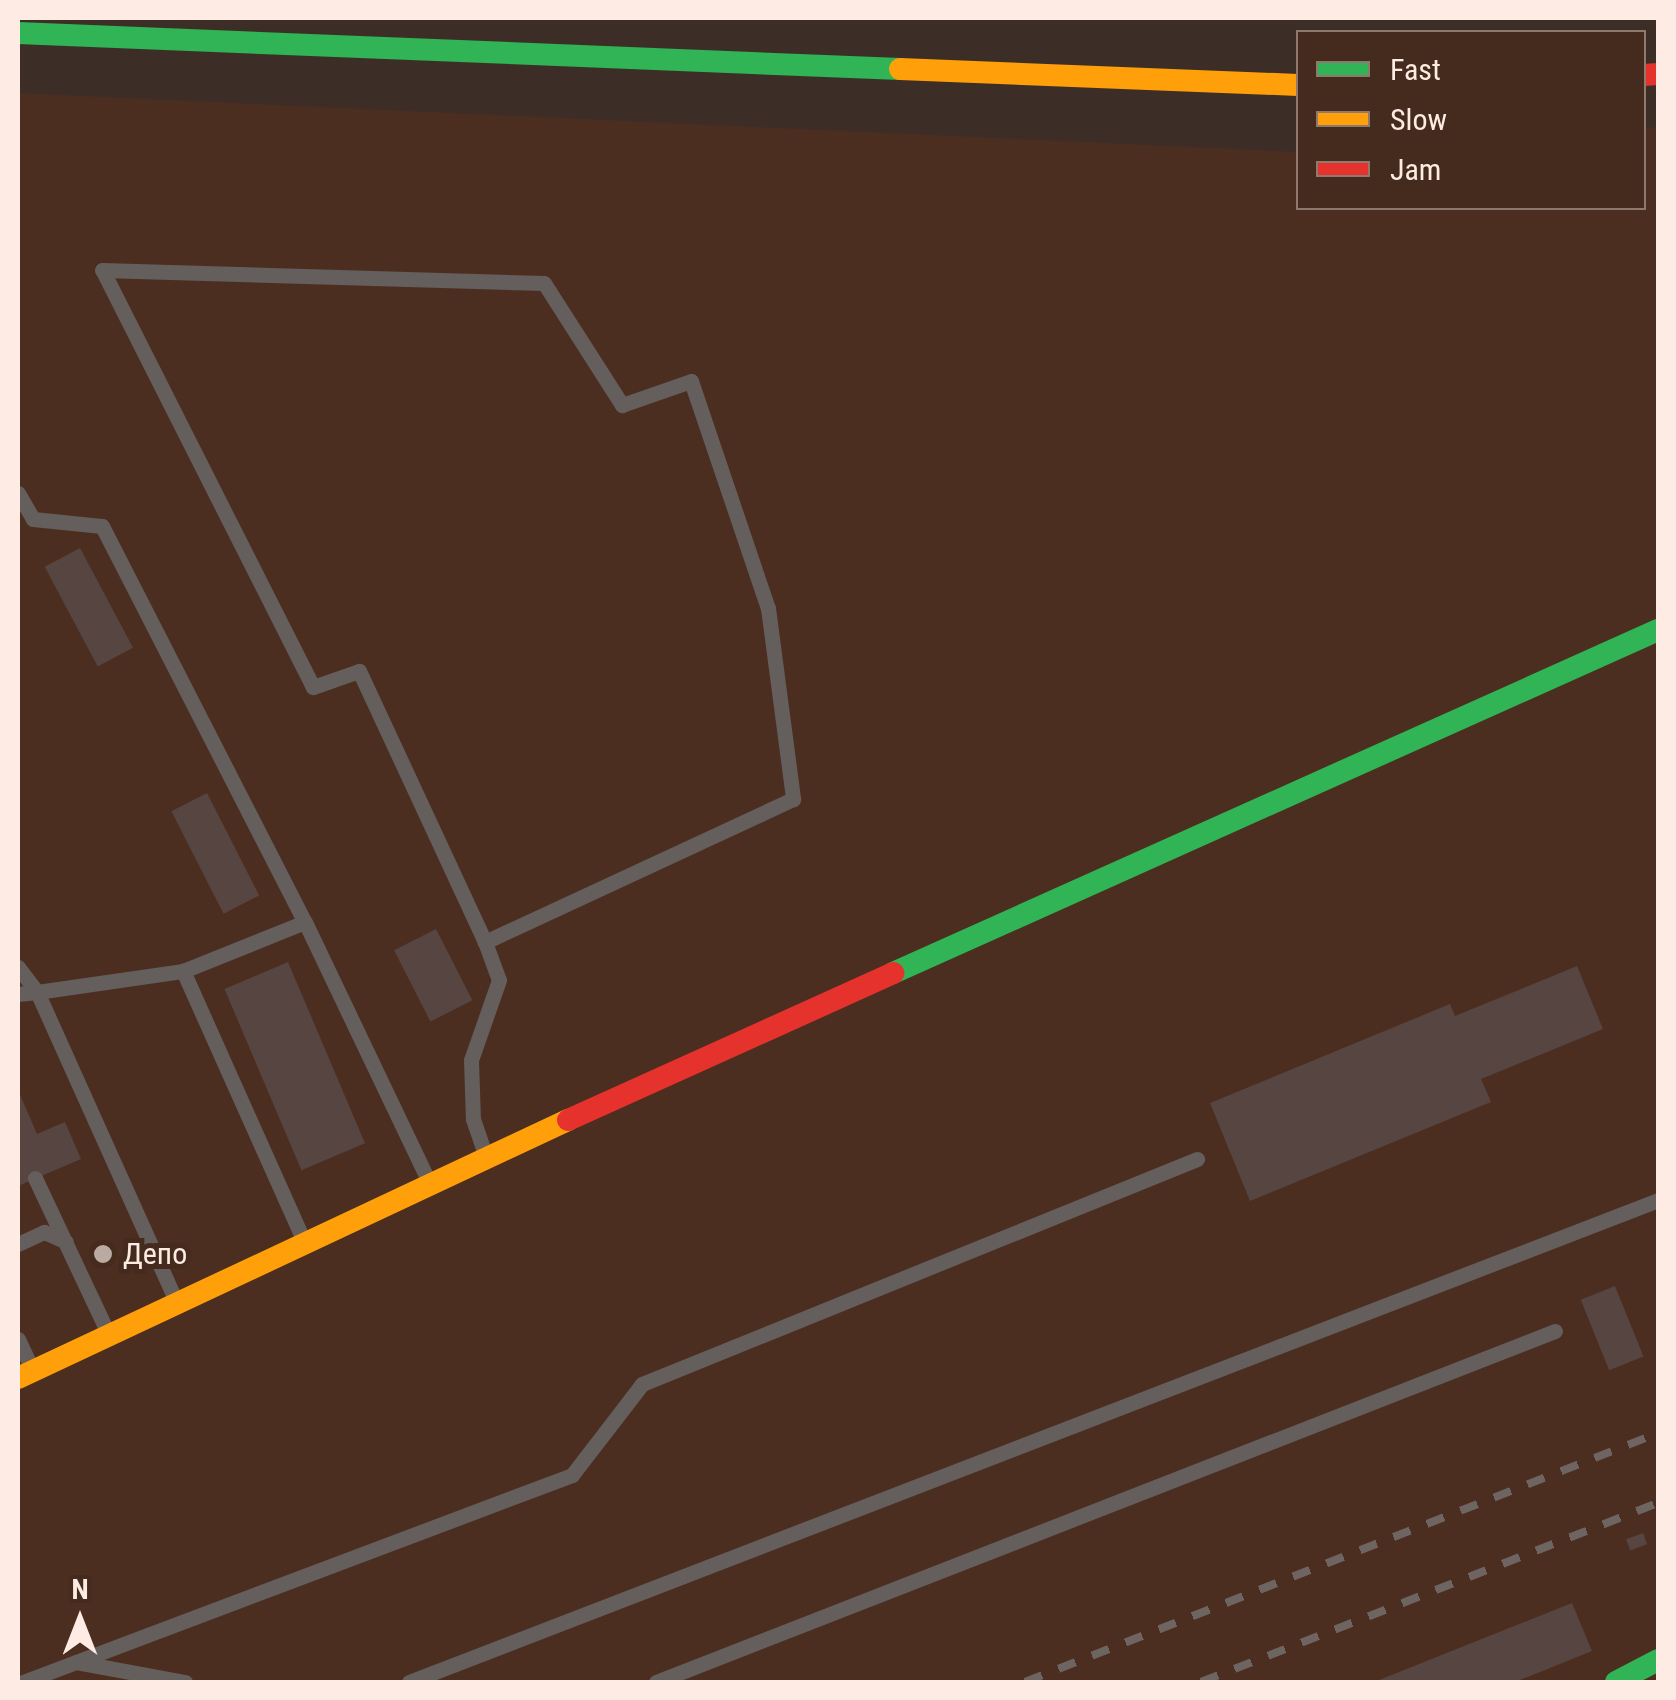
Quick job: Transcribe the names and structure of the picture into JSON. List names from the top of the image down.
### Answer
{
  "places": ["Депо"],
  "legend": ["Fast", "Slow", "Jam"],
  "north": "top"
}
